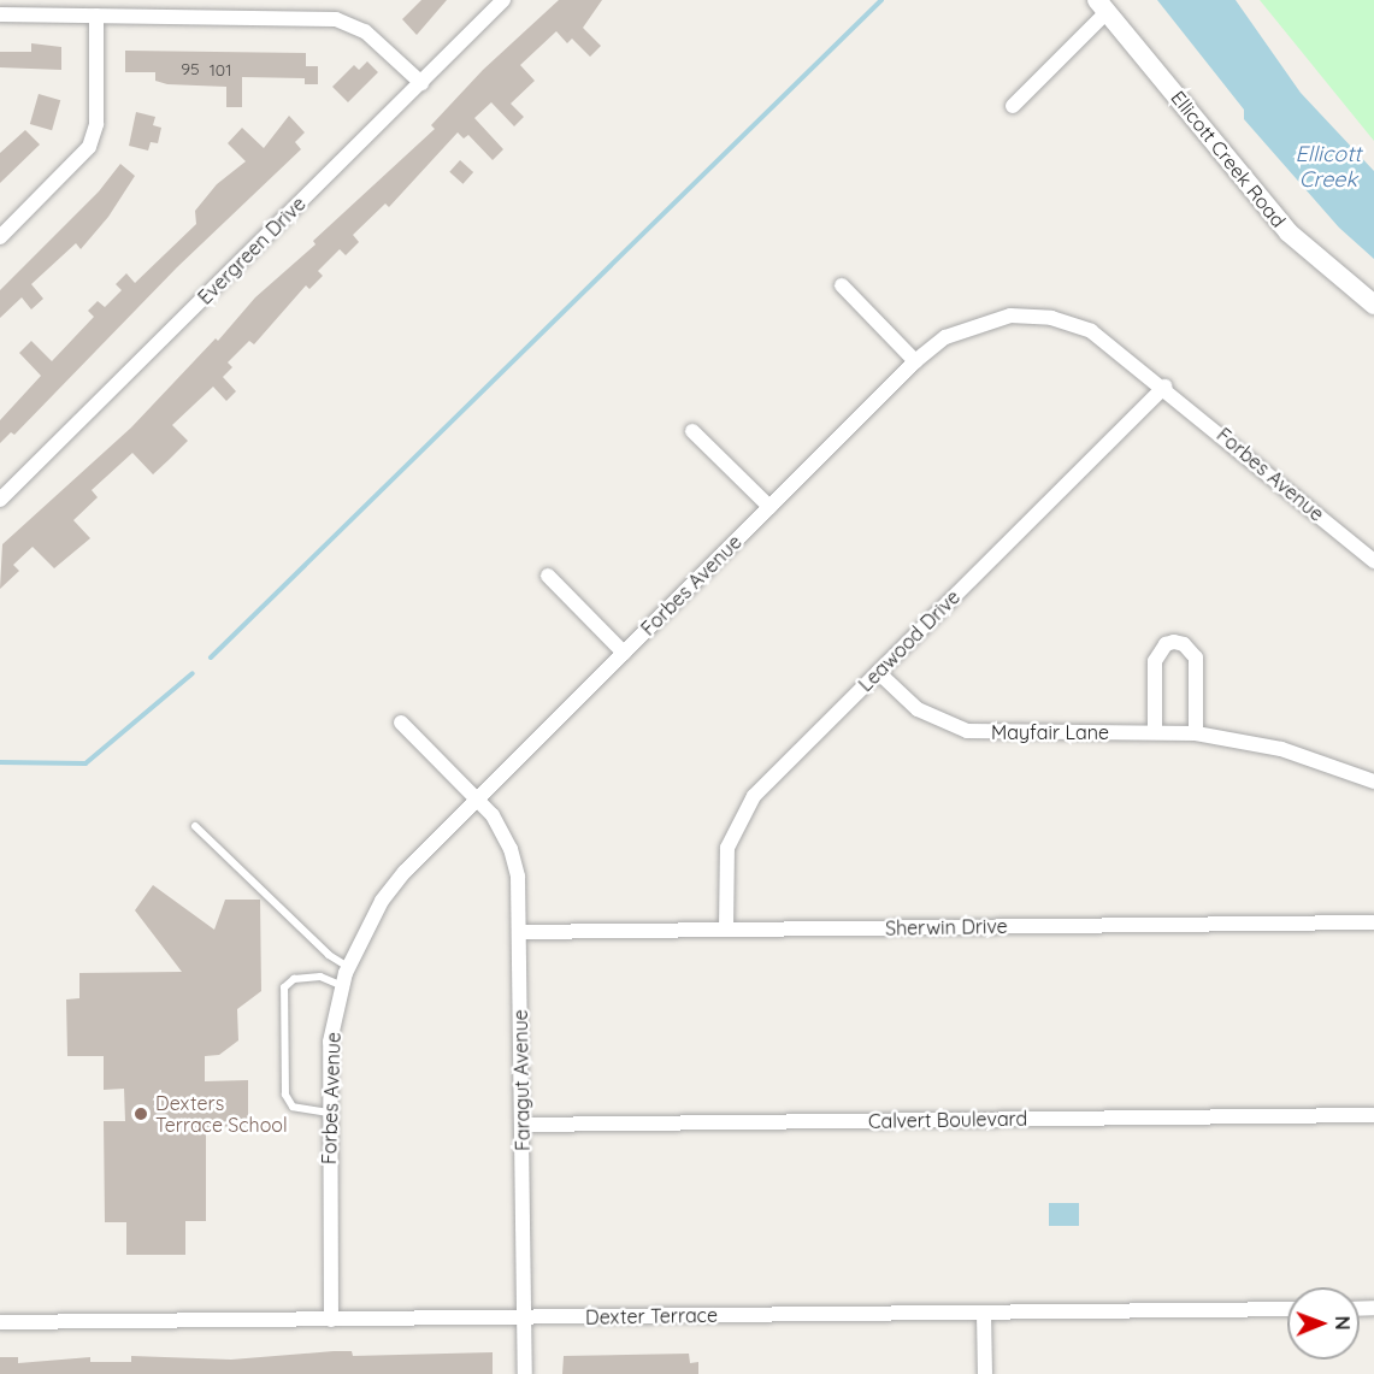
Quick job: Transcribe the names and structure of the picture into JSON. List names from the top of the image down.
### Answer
{
  "streets": {
    "street": [
      "Ellicott Creek Road",
      "Evergreen Drive",
      "Forbes Avenue",
      "Leawood Drive",
      "Mayfair Lane",
      "Sherwin Drive",
      "Faragut Avenue",
      "Calvert Boulevard",
      "Dexter Terrace"
    ]
  },
  "crossings": [
    ["Forbes Avenue", "Leawood Drive"],
    ["Forbes Avenue", "Faragut Avenue"],
    ["Forbes Avenue", "Dexter Terrace"],
    ["Leawood Drive", "Mayfair Lane"],
    ["Leawood Drive", "Sherwin Drive"],
    ["Sherwin Drive", "Faragut Avenue"],
    ["Faragut Avenue", "Calvert Boulevard"],
    ["Faragut Avenue", "Dexter Terrace"]
  ],
  "water": ["Ellicott Creek"],
  "places": ["Dexters Terrace School"],
  "house_numbers": ["95", "101"],
  "north": "right"
}
